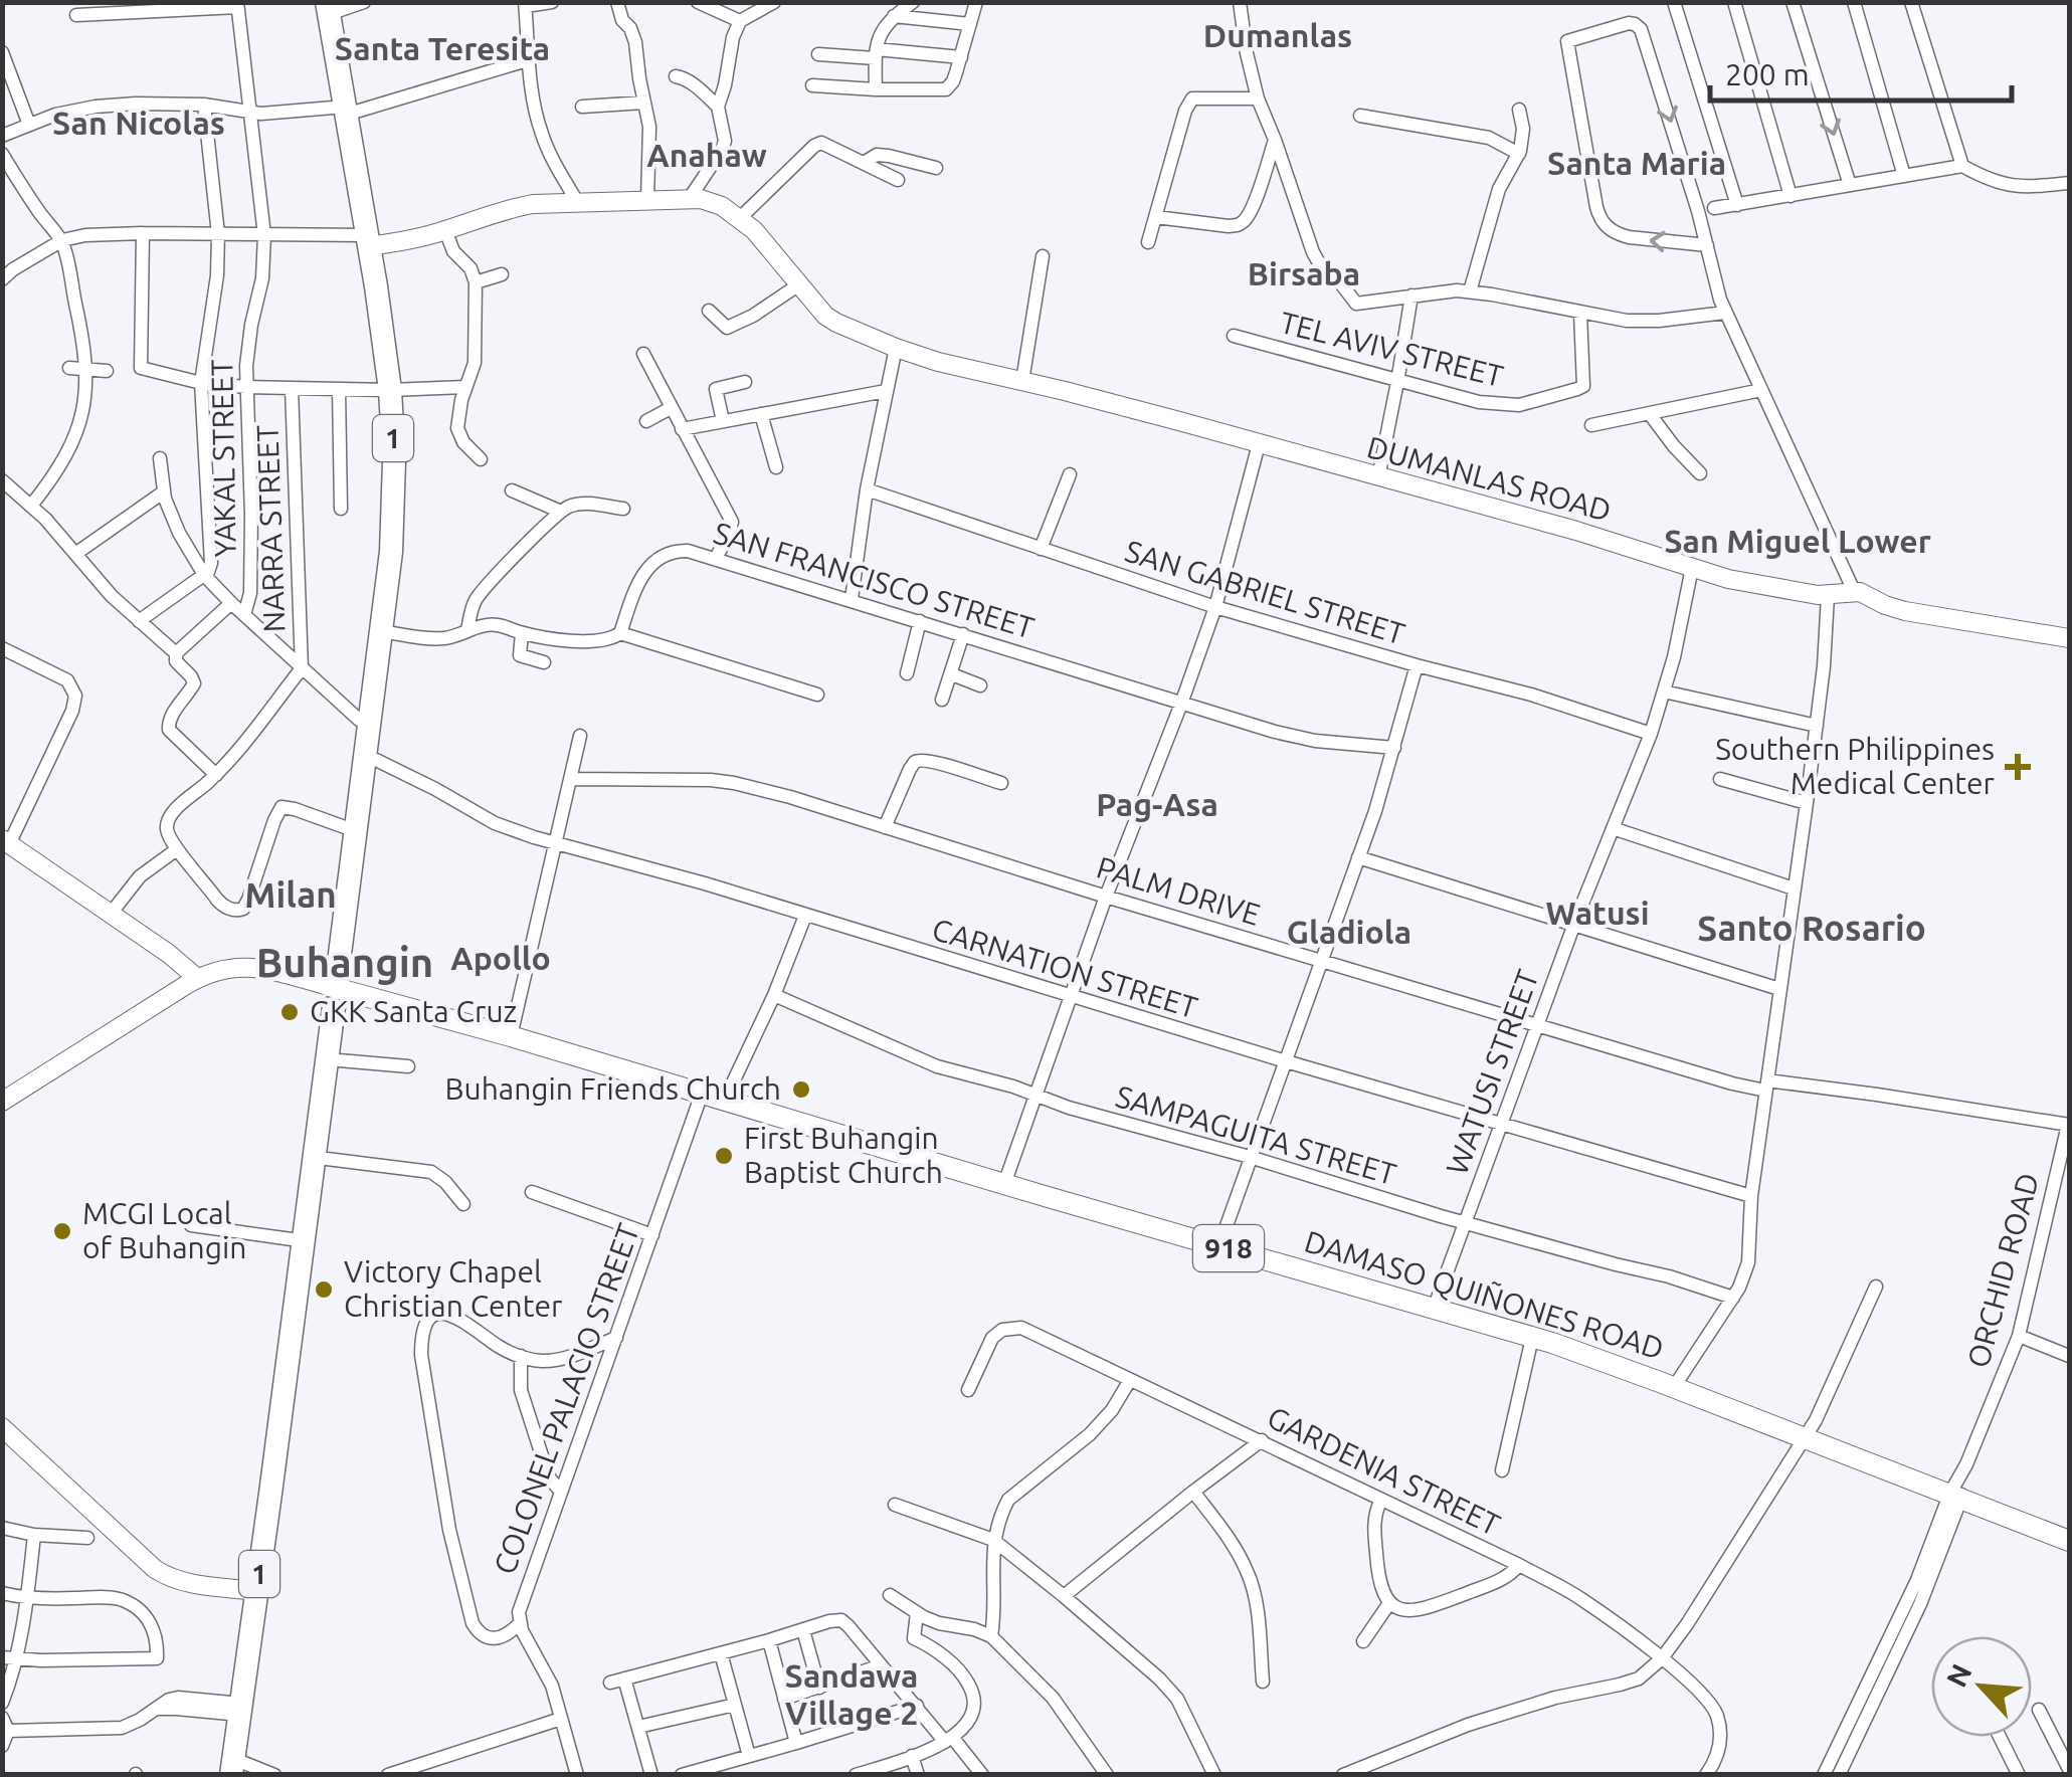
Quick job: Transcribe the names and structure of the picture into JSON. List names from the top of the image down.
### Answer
{
  "streets": {
    "highway": ["1"],
    "main road": ["DUMANLAS ROAD", "918", "DAMASO QUIÑONES ROAD"],
    "street": [
      "TEL AVIV STREET",
      "YAKAL STREET",
      "NARRA STREET",
      "SAN FRANCISCO STREET",
      "SAN GABRIEL STREET",
      "PALM DRIVE",
      "CARNATION STREET",
      "WATUSI STREET",
      "SAMPAGUITA STREET",
      "ORCHID ROAD",
      "COLONEL PALACIO STREET",
      "GARDENIA STREET"
    ]
  },
  "crossings": [
    ["1", "CARNATION STREET"],
    ["1", "DAMASO QUIÑONES ROAD"],
    ["DUMANLAS ROAD", "WATUSI STREET"],
    ["SAN GABRIEL STREET", "WATUSI STREET"],
    ["PALM DRIVE", "WATUSI STREET"],
    ["PALM DRIVE", "ORCHID ROAD"],
    ["CARNATION STREET", "WATUSI STREET"],
    ["WATUSI STREET", "SAMPAGUITA STREET"],
    ["WATUSI STREET", "DAMASO QUIÑONES ROAD"],
    ["ORCHID ROAD", "DAMASO QUIÑONES ROAD"],
    ["DAMASO QUIÑONES ROAD", "COLONEL PALACIO STREET"]
  ],
  "districts": [
    "Dumanlas",
    "Santa Teresita",
    "San Nicolas",
    "Anahaw",
    "Santa Maria",
    "Birsaba",
    "San Miguel Lower",
    "Pag-Asa",
    "Milan",
    "Watusi",
    "Santo Rosario",
    "Gladiola",
    "Apollo",
    "Buhangin",
    "Sandawa Village 2"
  ],
  "places": {
    "health": ["Southern Philippines Medical Center"],
    "other": [
      "GKK Santa Cruz",
      "Buhangin Friends Church",
      "First Buhangin Baptist Church",
      "MCGI Local of Buhangin",
      "Victory Chapel Christian Center"
    ]
  },
  "scale_bar": "200 m",
  "north": "top left"
}
